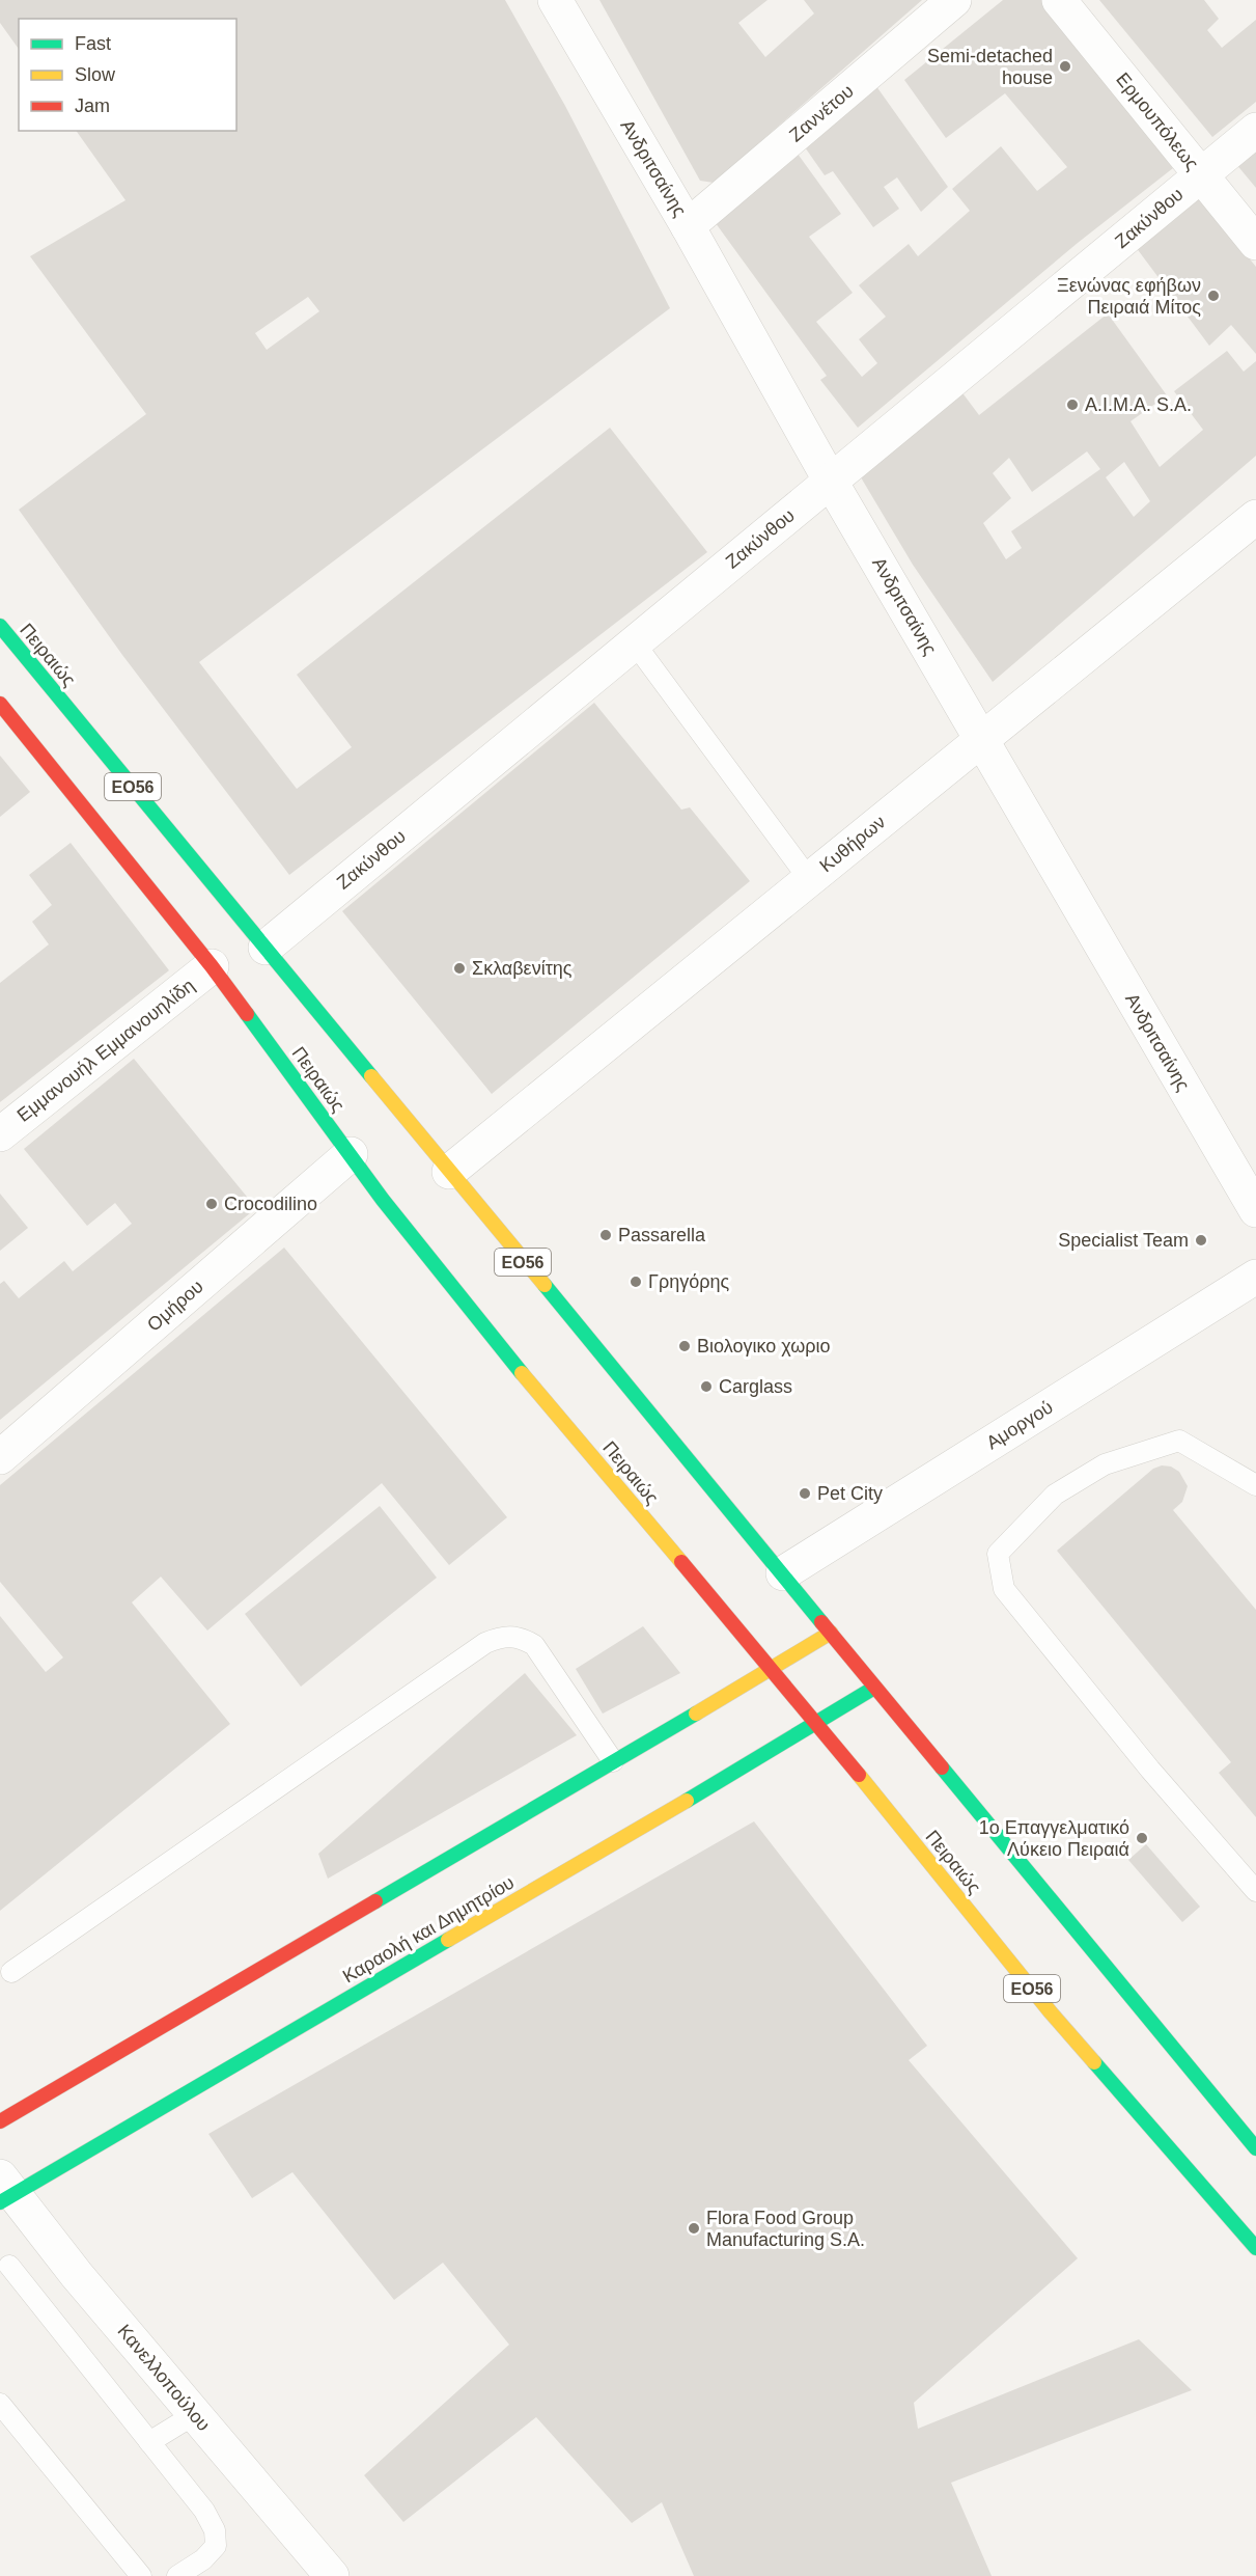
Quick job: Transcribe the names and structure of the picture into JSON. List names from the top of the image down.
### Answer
{
  "streets": {
    "main road": ["Πειραιώς", "ΕΟ56", "Καραολή και Δημητρίου"],
    "street": [
      "Ζαννέτου",
      "Ερμουπόλεως",
      "Ανδριτσαίνης",
      "Ζακύνθου",
      "Κυθήρων",
      "Εμμανουήλ Εμμανουηλίδη",
      "Ομήρου",
      "Αμοργού",
      "Κανελλοπούλου"
    ]
  },
  "crossings": [
    ["Ζαννέτου", "Ανδριτσαίνης"],
    ["Ερμουπόλεως", "Ζακύνθου"],
    ["Ανδριτσαίνης", "Ζακύνθου"],
    ["Ανδριτσαίνης", "Κυθήρων"],
    ["Ζακύνθου", "Πειραιώς"],
    ["Πειραιώς", "Κυθήρων"],
    ["Πειραιώς", "Εμμανουήλ Εμμανουηλίδη"],
    ["Πειραιώς", "Ομήρου"],
    ["Πειραιώς", "Αμοργού"],
    ["Πειραιώς", "Καραολή και Δημητρίου"],
    ["Καραολή και Δημητρίου", "Κανελλοπούλου"]
  ],
  "places": [
    "Semi-detached house",
    "Ξενώνας εφήβων Πειραιά Μίτος",
    "A.I.M.A. S.A.",
    "Σκλαβενίτης",
    "Crocodilino",
    "Passarella",
    "Specialist Team",
    "Γρηγόρης",
    "Βιολογικο χωριο",
    "Carglass",
    "Pet City",
    "1ο Επαγγελματικό Λύκειο Πειραιά",
    "Flora Food Group Manufacturing S.A."
  ],
  "legend": ["Fast", "Slow", "Jam"]
}
